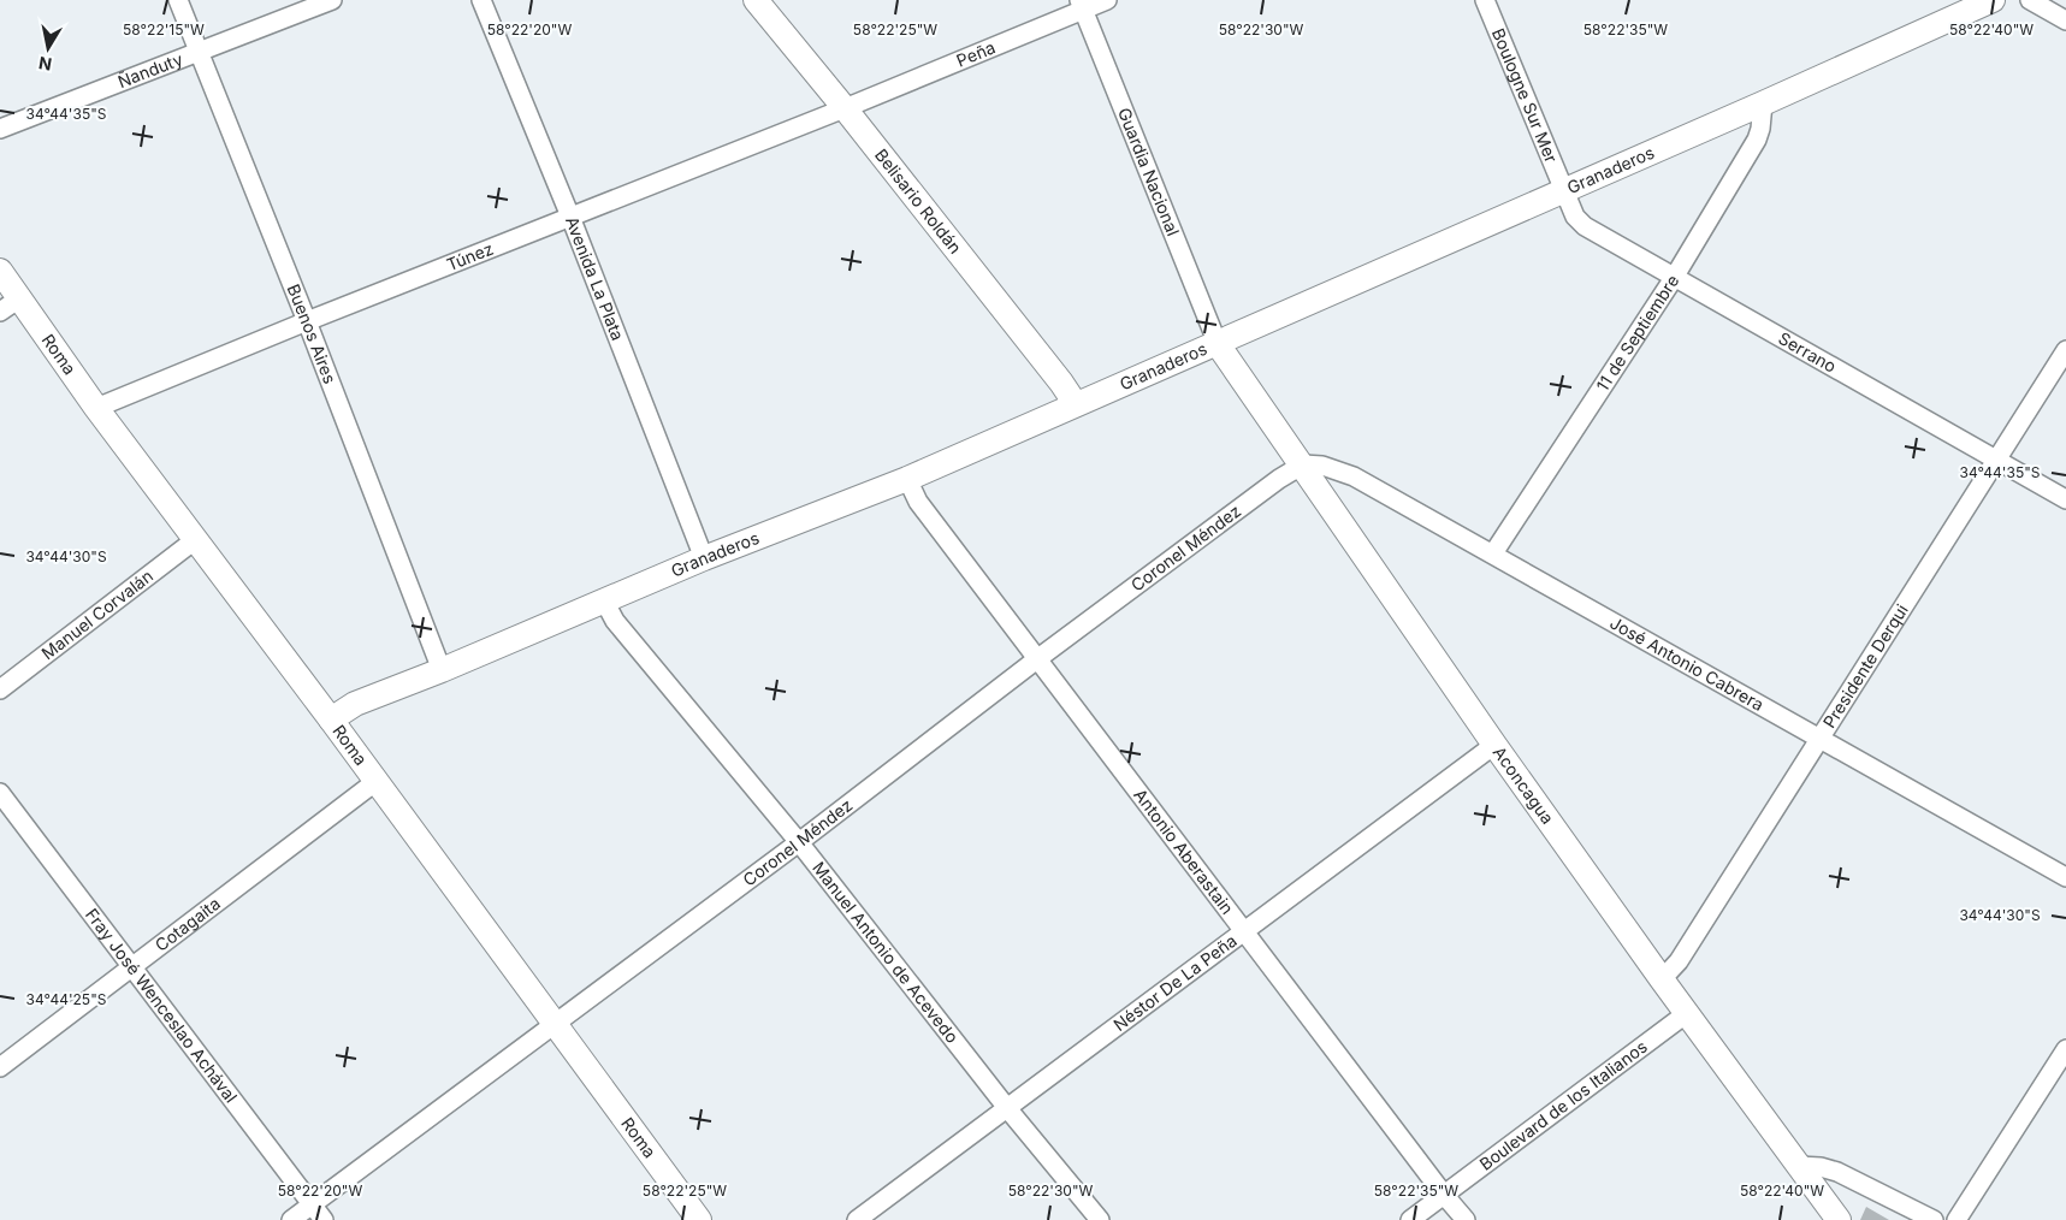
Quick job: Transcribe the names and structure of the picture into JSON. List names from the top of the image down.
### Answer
{
  "streets": {
    "street": [
      "Peña",
      "Ñanduty",
      "Boulogne Sur Mer",
      "Granaderos",
      "Guardia Nacional",
      "Belisario Roldán",
      "Túnez",
      "Avenida La Plata",
      "11 de Septiembre",
      "Buenos Aires",
      "Serrano",
      "Roma",
      "Coronel Méndez",
      "Manuel Corvalán",
      "José Antonio Cabrera",
      "Presidente Derqui",
      "Aconcagua",
      "Antonio Aberastain",
      "Cotagaita",
      "Manuel Antonio de Acevedo",
      "Néstor De La Peña",
      "Fray José Wenceslao Achával",
      "Boulevard de los Italianos"
    ]
  },
  "crossings": [
    ["Peña", "Guardia Nacional"],
    ["Peña", "Belisario Roldán"],
    ["Peña", "Túnez"],
    ["Ñanduty", "Buenos Aires"],
    ["Boulogne Sur Mer", "Granaderos"],
    ["Boulogne Sur Mer", "Serrano"],
    ["Granaderos", "Guardia Nacional"],
    ["Granaderos", "Belisario Roldán"],
    ["Granaderos", "Avenida La Plata"],
    ["Granaderos", "11 de Septiembre"],
    ["Granaderos", "Buenos Aires"],
    ["Granaderos", "Serrano"],
    ["Granaderos", "Roma"],
    ["Granaderos", "Aconcagua"],
    ["Granaderos", "Antonio Aberastain"],
    ["Granaderos", "Manuel Antonio de Acevedo"],
    ["Guardia Nacional", "Aconcagua"],
    ["Belisario Roldán", "Túnez"],
    ["Túnez", "Avenida La Plata"],
    ["Túnez", "Buenos Aires"],
    ["Túnez", "Roma"],
    ["11 de Septiembre", "Serrano"],
    ["11 de Septiembre", "José Antonio Cabrera"],
    ["Serrano", "Presidente Derqui"],
    ["Roma", "Coronel Méndez"],
    ["Roma", "Manuel Corvalán"],
    ["Roma", "Cotagaita"],
    ["Coronel Méndez", "José Antonio Cabrera"],
    ["Coronel Méndez", "Aconcagua"],
    ["Coronel Méndez", "Antonio Aberastain"],
    ["Coronel Méndez", "Manuel Antonio de Acevedo"],
    ["Coronel Méndez", "Fray José Wenceslao Achával"],
    ["José Antonio Cabrera", "Presidente Derqui"],
    ["José Antonio Cabrera", "Aconcagua"],
    ["Presidente Derqui", "Aconcagua"],
    ["Aconcagua", "Néstor De La Peña"],
    ["Aconcagua", "Boulevard de los Italianos"],
    ["Antonio Aberastain", "Néstor De La Peña"],
    ["Antonio Aberastain", "Boulevard de los Italianos"],
    ["Cotagaita", "Fray José Wenceslao Achával"],
    ["Manuel Antonio de Acevedo", "Néstor De La Peña"]
  ],
  "north": "bottom",
  "coordinates": [
    "58°22'15\"W",
    "58°22'20\"W",
    "58°22'25\"W",
    "58°22'30\"W",
    "58°22'35\"W",
    "58°22'40\"W",
    "34°44'35\"S",
    "34°44'30\"S",
    "34°44'25\"S"
  ]
}
